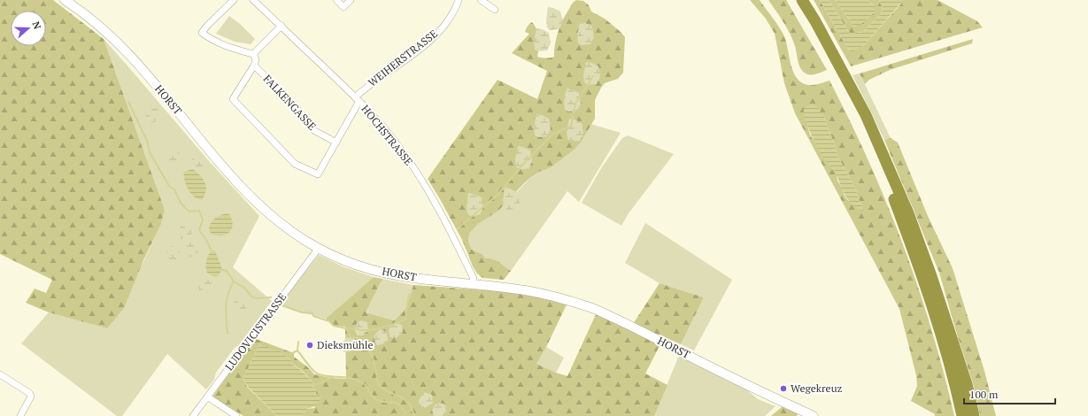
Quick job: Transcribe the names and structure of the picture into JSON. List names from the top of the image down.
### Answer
{
  "streets": {
    "street": [
      "WEIHERSTRASSE",
      "HORST",
      "FALKENGASSE",
      "HOCHSTRASSE",
      "LUDOVICISTRASSE"
    ]
  },
  "crossings": [
    ["WEIHERSTRASSE", "FALKENGASSE"],
    ["WEIHERSTRASSE", "HOCHSTRASSE"],
    ["HORST", "HOCHSTRASSE"],
    ["HORST", "LUDOVICISTRASSE"]
  ],
  "places": ["Dieksmühle", "Wegekreuz"],
  "scale_bar": "100 m",
  "north": "right"
}
